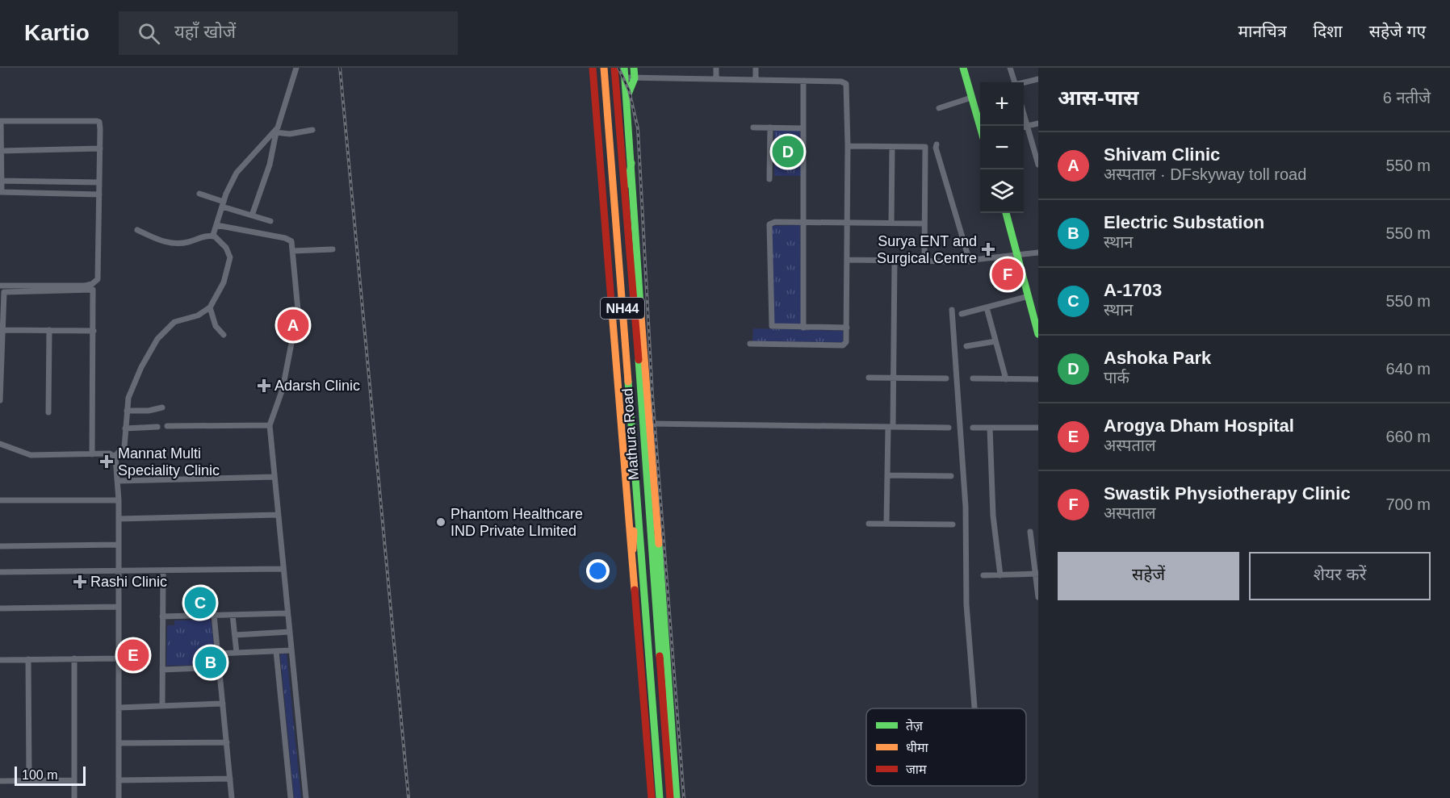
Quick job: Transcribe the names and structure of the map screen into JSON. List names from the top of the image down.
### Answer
{
  "streets": {
    "main road": ["NH44", "Mathura Road"]
  },
  "places": {
    "health": [
      "Surya ENT and Surgical Centre",
      "Adarsh Clinic",
      "Mannat Multi Speciality Clinic",
      "Rashi Clinic"
    ],
    "other": ["Phantom Healthcare IND Private LImited"]
  },
  "legend": ["तेज़", "धीमा", "जाम"],
  "scale_bar": "100 m",
  "page": {
    "header": "Kartio",
    "search": "यहाँ खोजें",
    "nav": ["मानचित्र", "दिशा", "सहेजे गए"],
    "heading": ["आस-पास", "6 नतीजे"],
    "map_buttons": ["+", "−"],
    "list": [
      {
        "mark": "A",
        "name": "Shivam Clinic",
        "note": "अस्पताल · DFskyway toll road",
        "value": "550 m"
      },
      {
        "mark": "B",
        "name": "Electric Substation",
        "note": "स्थान",
        "value": "550 m"
      },
      {
        "mark": "C",
        "name": "A-1703",
        "note": "स्थान",
        "value": "550 m"
      },
      {
        "mark": "D",
        "name": "Ashoka Park",
        "note": "पार्क",
        "value": "640 m"
      },
      {
        "mark": "E",
        "name": "Arogya Dham Hospital",
        "note": "अस्पताल",
        "value": "660 m"
      },
      {
        "mark": "F",
        "name": "Swastik Physiotherapy Clinic",
        "note": "अस्पताल",
        "value": "700 m"
      }
    ],
    "pins": [
      "D",
      "F",
      "A",
      "C",
      "E",
      "B"
    ],
    "buttons": ["सहेजें", "शेयर करें"],
    "scale": "100 m"
  }
}
